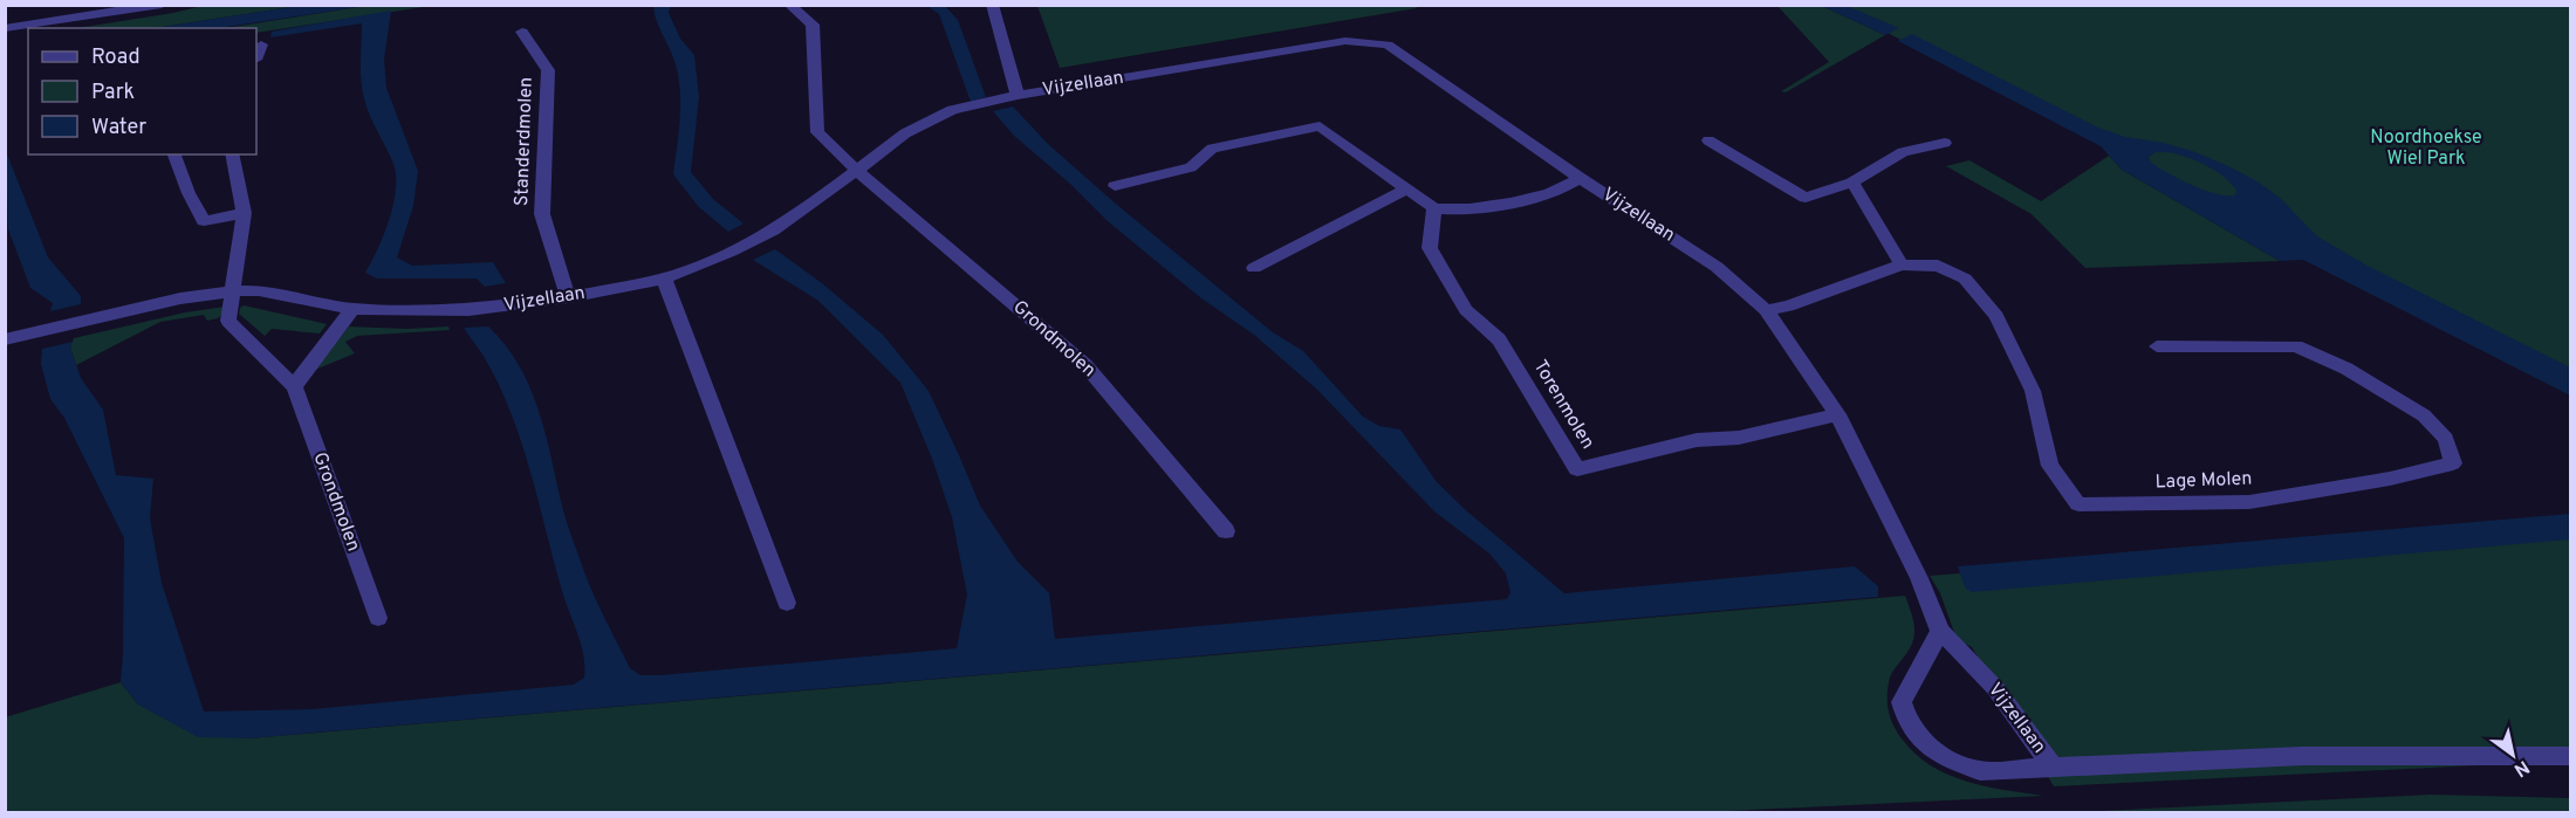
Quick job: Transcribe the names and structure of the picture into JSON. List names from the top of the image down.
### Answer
{
  "streets": {
    "street": [
      "Vijzellaan",
      "Standerdmolen",
      "Grondmolen",
      "Torenmolen",
      "Lage Molen"
    ]
  },
  "crossings": [
    ["Vijzellaan", "Standerdmolen"],
    ["Vijzellaan", "Grondmolen"],
    ["Vijzellaan", "Torenmolen"],
    ["Vijzellaan", "Lage Molen"]
  ],
  "parks": ["Noordhoekse Wiel Park"],
  "legend": ["Road", "Park", "Water"],
  "north": "bottom right"
}
